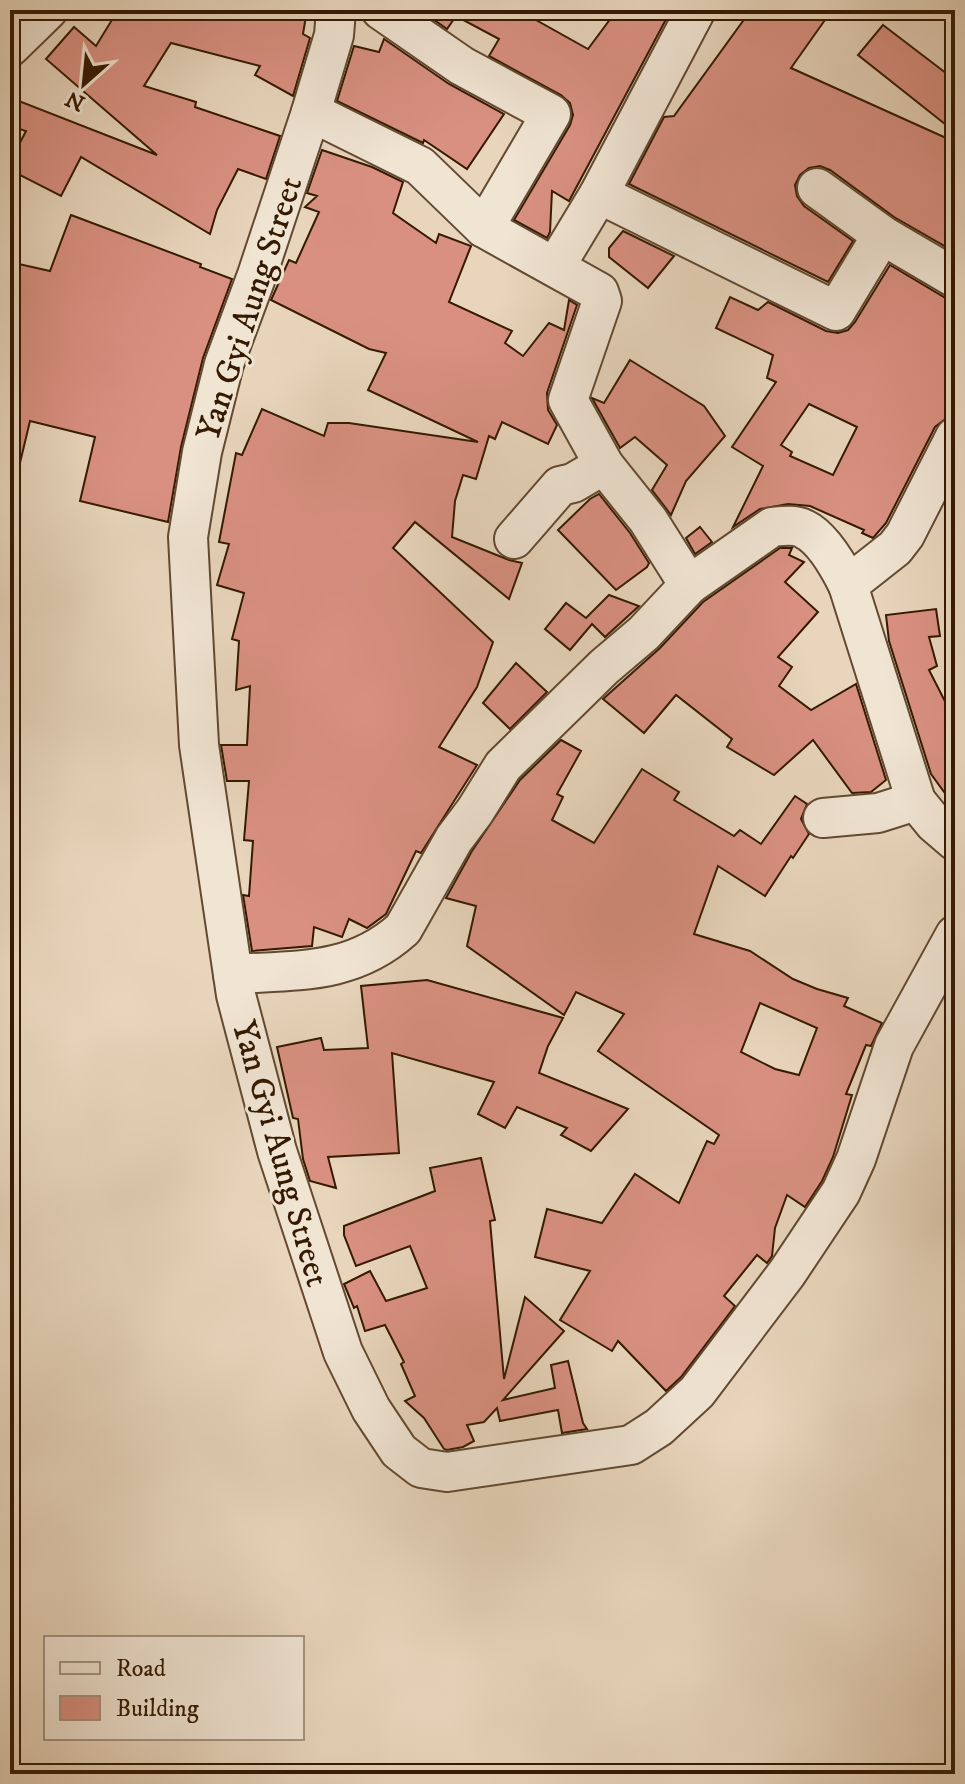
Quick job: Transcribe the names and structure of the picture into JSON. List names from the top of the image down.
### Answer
{
  "streets": {
    "street": ["Yan Gyi Aung Street"]
  },
  "legend": ["Road", "Building"],
  "north": "bottom left"
}
